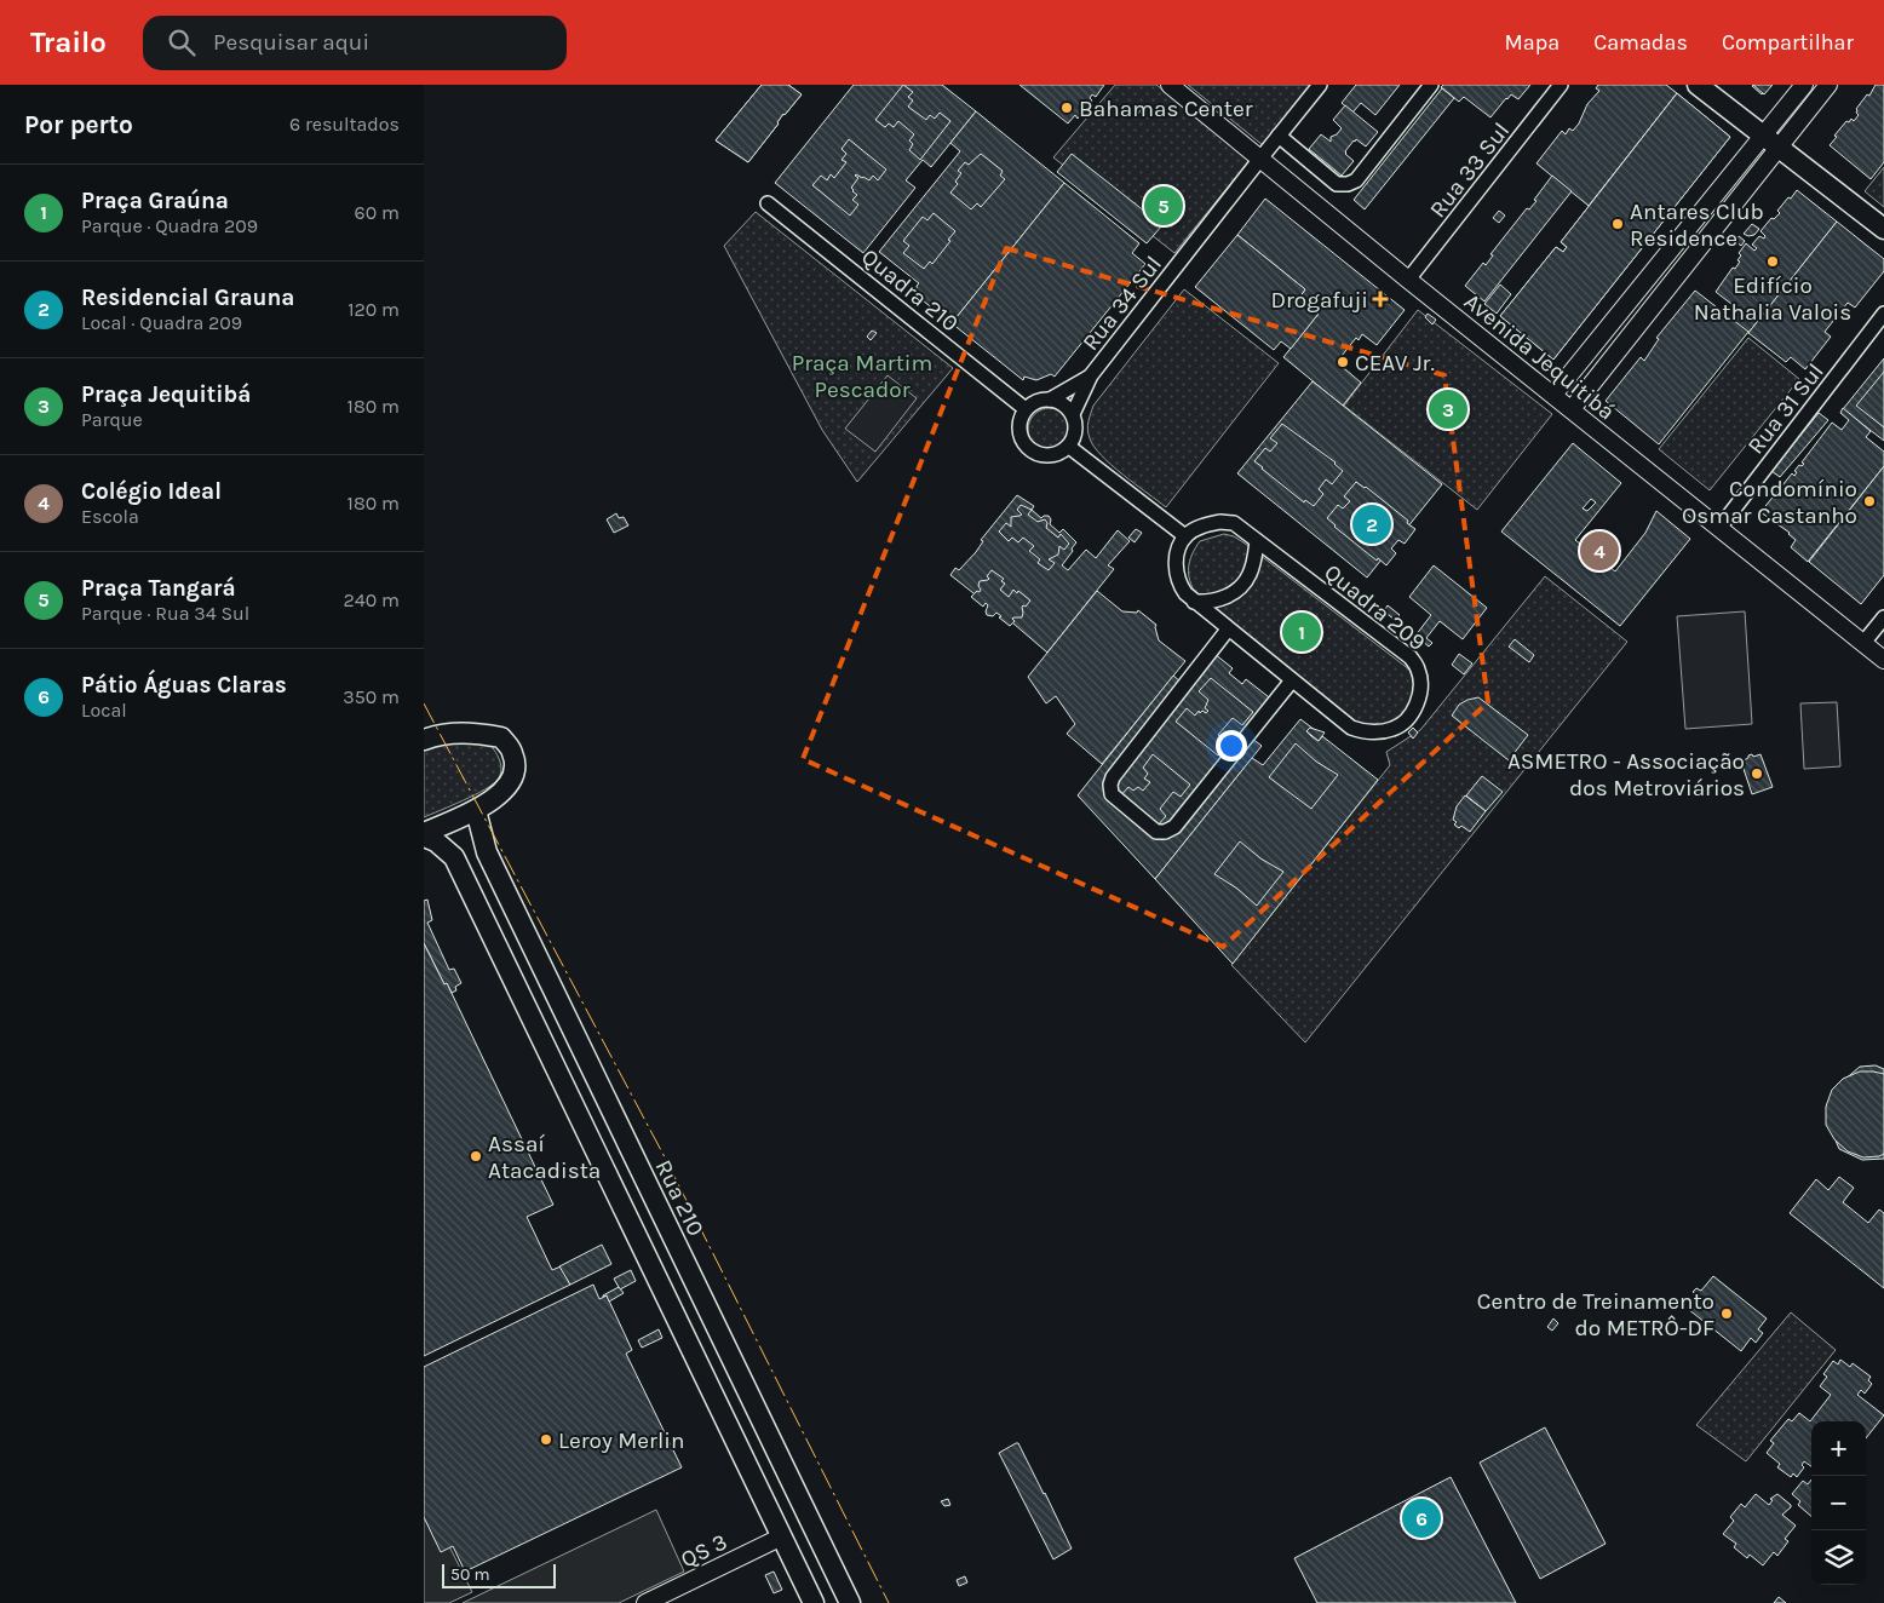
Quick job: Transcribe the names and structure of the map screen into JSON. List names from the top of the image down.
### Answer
{
  "streets": {
    "main road": ["Rua 210"],
    "street": [
      "Rua 33 Sul",
      "Quadra 210",
      "Rua 34 Sul",
      "Avenida Jequitibá",
      "Rua 31 Sul",
      "Quadra 209",
      "QS 3"
    ]
  },
  "crossings": [
    ["Rua 33 Sul", "Avenida Jequitibá"],
    ["Quadra 210", "Rua 34 Sul"],
    ["Rua 34 Sul", "Avenida Jequitibá"],
    ["Avenida Jequitibá", "Rua 31 Sul"]
  ],
  "parks": ["Praça Martim Pescador"],
  "places": {
    "other": [
      "Bahamas Center",
      "Antares Club Residence",
      "Edifício Nathalia Valois",
      "CEAV Jr.",
      "Condomínio Osmar Castanho",
      "ASMETRO - Associação dos Metroviários",
      "Assaí Atacadista",
      "Centro de Treinamento do METRÔ-DF",
      "Leroy Merlin"
    ],
    "health": ["Drogafuji"]
  },
  "scale_bar": "50 m",
  "page": {
    "header": "Trailo",
    "search": "Pesquisar aqui",
    "nav": ["Mapa", "Camadas", "Compartilhar"],
    "heading": ["Por perto", "6 resultados"],
    "list": [
      {
        "mark": "1",
        "name": "Praça Graúna",
        "note": "Parque · Quadra 209",
        "value": "60 m"
      },
      {
        "mark": "2",
        "name": "Residencial Grauna",
        "note": "Local · Quadra 209",
        "value": "120 m"
      },
      {
        "mark": "3",
        "name": "Praça Jequitibá",
        "note": "Parque",
        "value": "180 m"
      },
      {
        "mark": "4",
        "name": "Colégio Ideal",
        "note": "Escola",
        "value": "180 m"
      },
      {
        "mark": "5",
        "name": "Praça Tangará",
        "note": "Parque · Rua 34 Sul",
        "value": "240 m"
      },
      {
        "mark": "6",
        "name": "Pátio Águas Claras",
        "note": "Local",
        "value": "350 m"
      }
    ],
    "pins": [
      "5",
      "3",
      "2",
      "4",
      "1",
      "6"
    ],
    "map_buttons": ["+", "−"],
    "scale": "50 m"
  }
}
